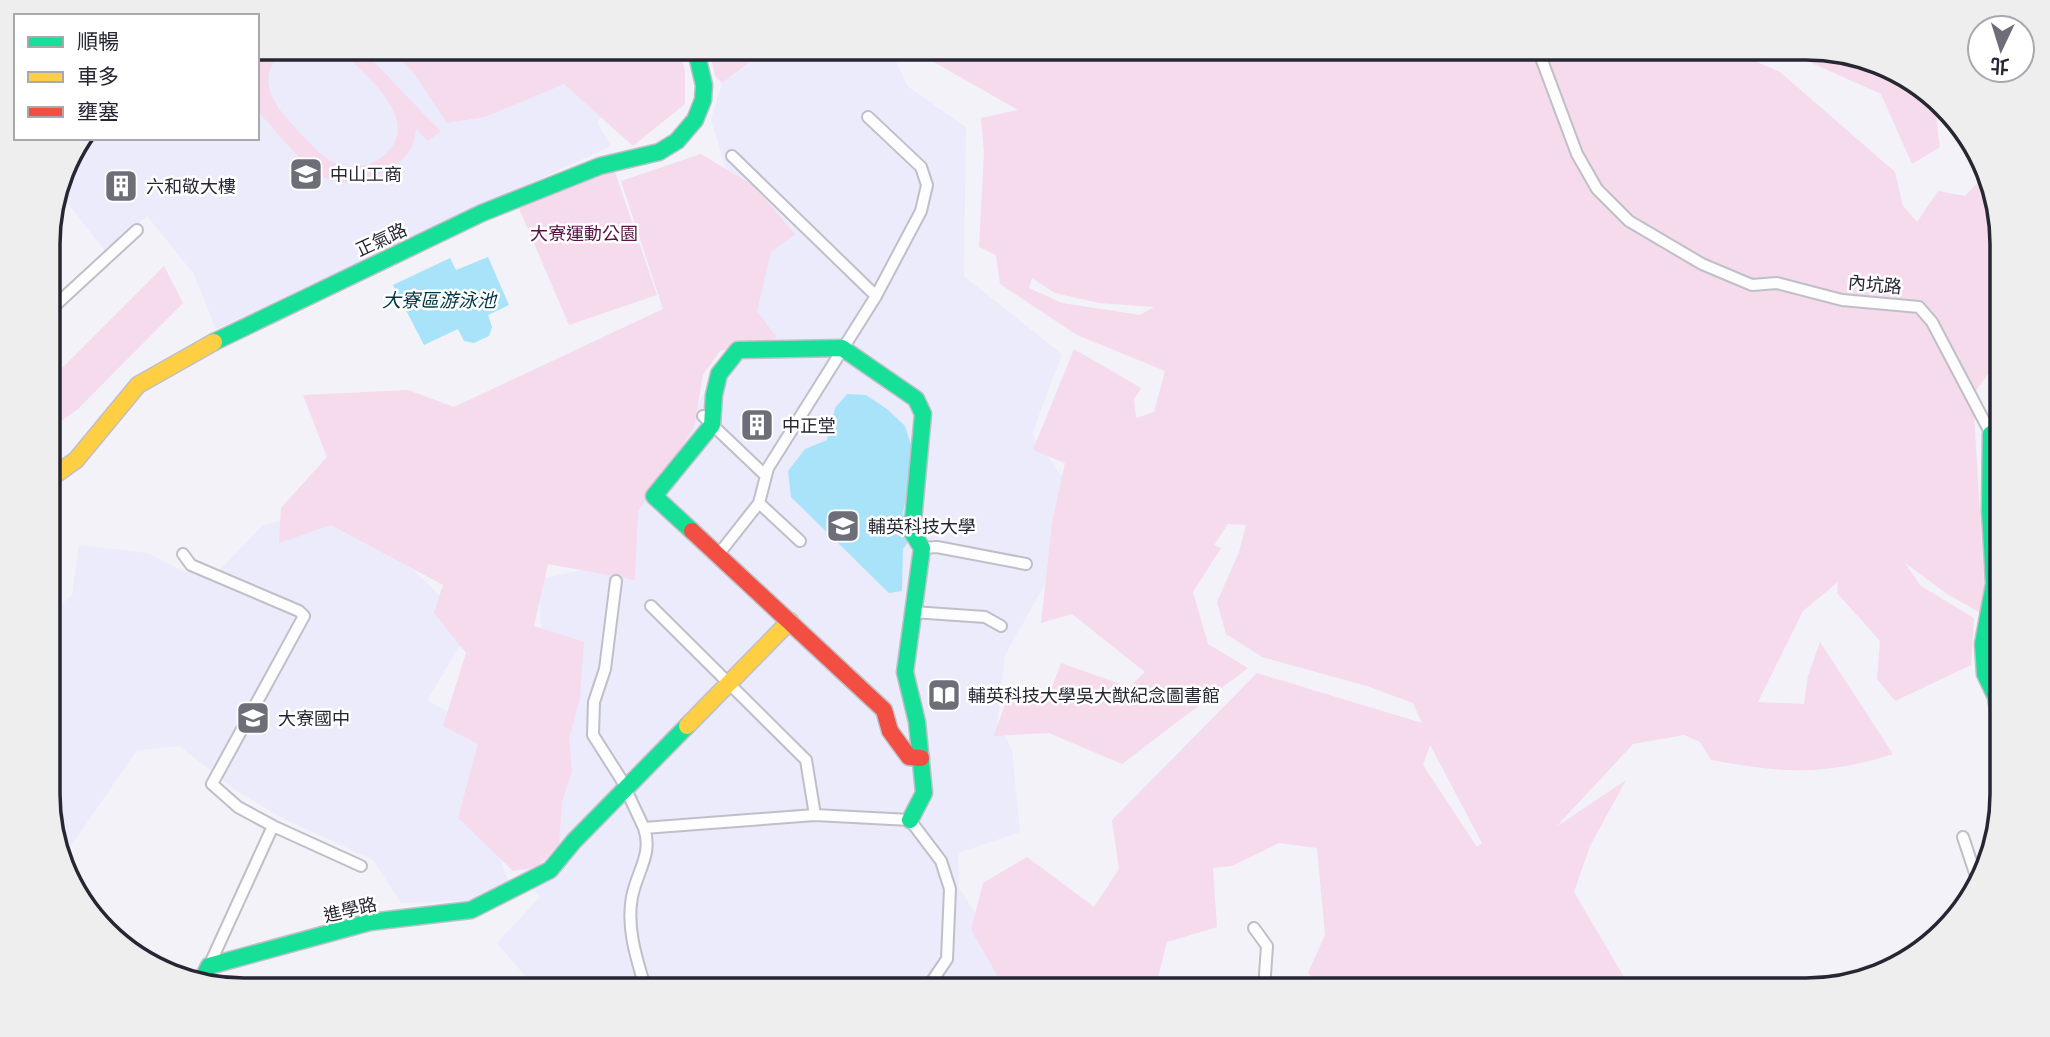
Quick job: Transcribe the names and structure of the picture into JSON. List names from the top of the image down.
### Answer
{
  "streets": {
    "street": ["正氣路", "內坑路", "進學路"]
  },
  "water": ["大寮區游泳池"],
  "parks": ["大寮運動公園"],
  "places": {
    "school or university": ["中山工商", "輔英科技大學", "大寮國中"],
    "building": ["六和敬大樓", "中正堂"],
    "library": ["輔英科技大學吳大猷紀念圖書館"]
  },
  "legend": ["順暢", "車多", "壅塞"],
  "north": "bottom"
}
